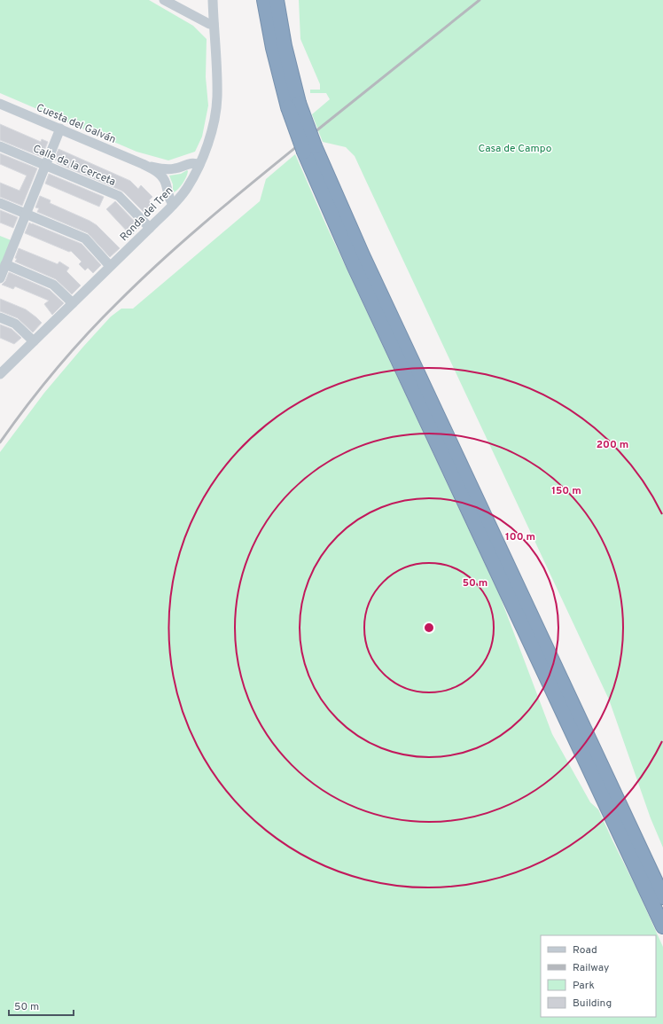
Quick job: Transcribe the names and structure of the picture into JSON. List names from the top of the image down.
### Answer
{
  "streets": {
    "street": ["Cuesta del Galván", "Calle de la Cerceta", "Ronda del Tren"]
  },
  "crossings": [
    ["Cuesta del Galván", "Ronda del Tren"],
    ["Calle de la Cerceta", "Ronda del Tren"]
  ],
  "parks": ["Casa de Campo"],
  "legend": [
    "Road",
    "Railway",
    "Park",
    "Building"
  ],
  "scale_bar": "50 m",
  "rings": [
    "200 m",
    "150 m",
    "100 m",
    "50 m"
  ]
}
